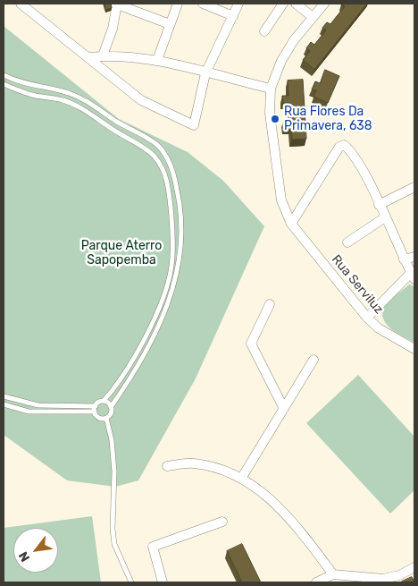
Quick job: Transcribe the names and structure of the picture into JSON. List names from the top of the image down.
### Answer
{
  "streets": {
    "street": ["Rua Serviluz"]
  },
  "parks": ["Parque Aterro Sapopemba"],
  "places": ["Rua Flores Da Primavera, 638"],
  "north": "bottom left"
}
